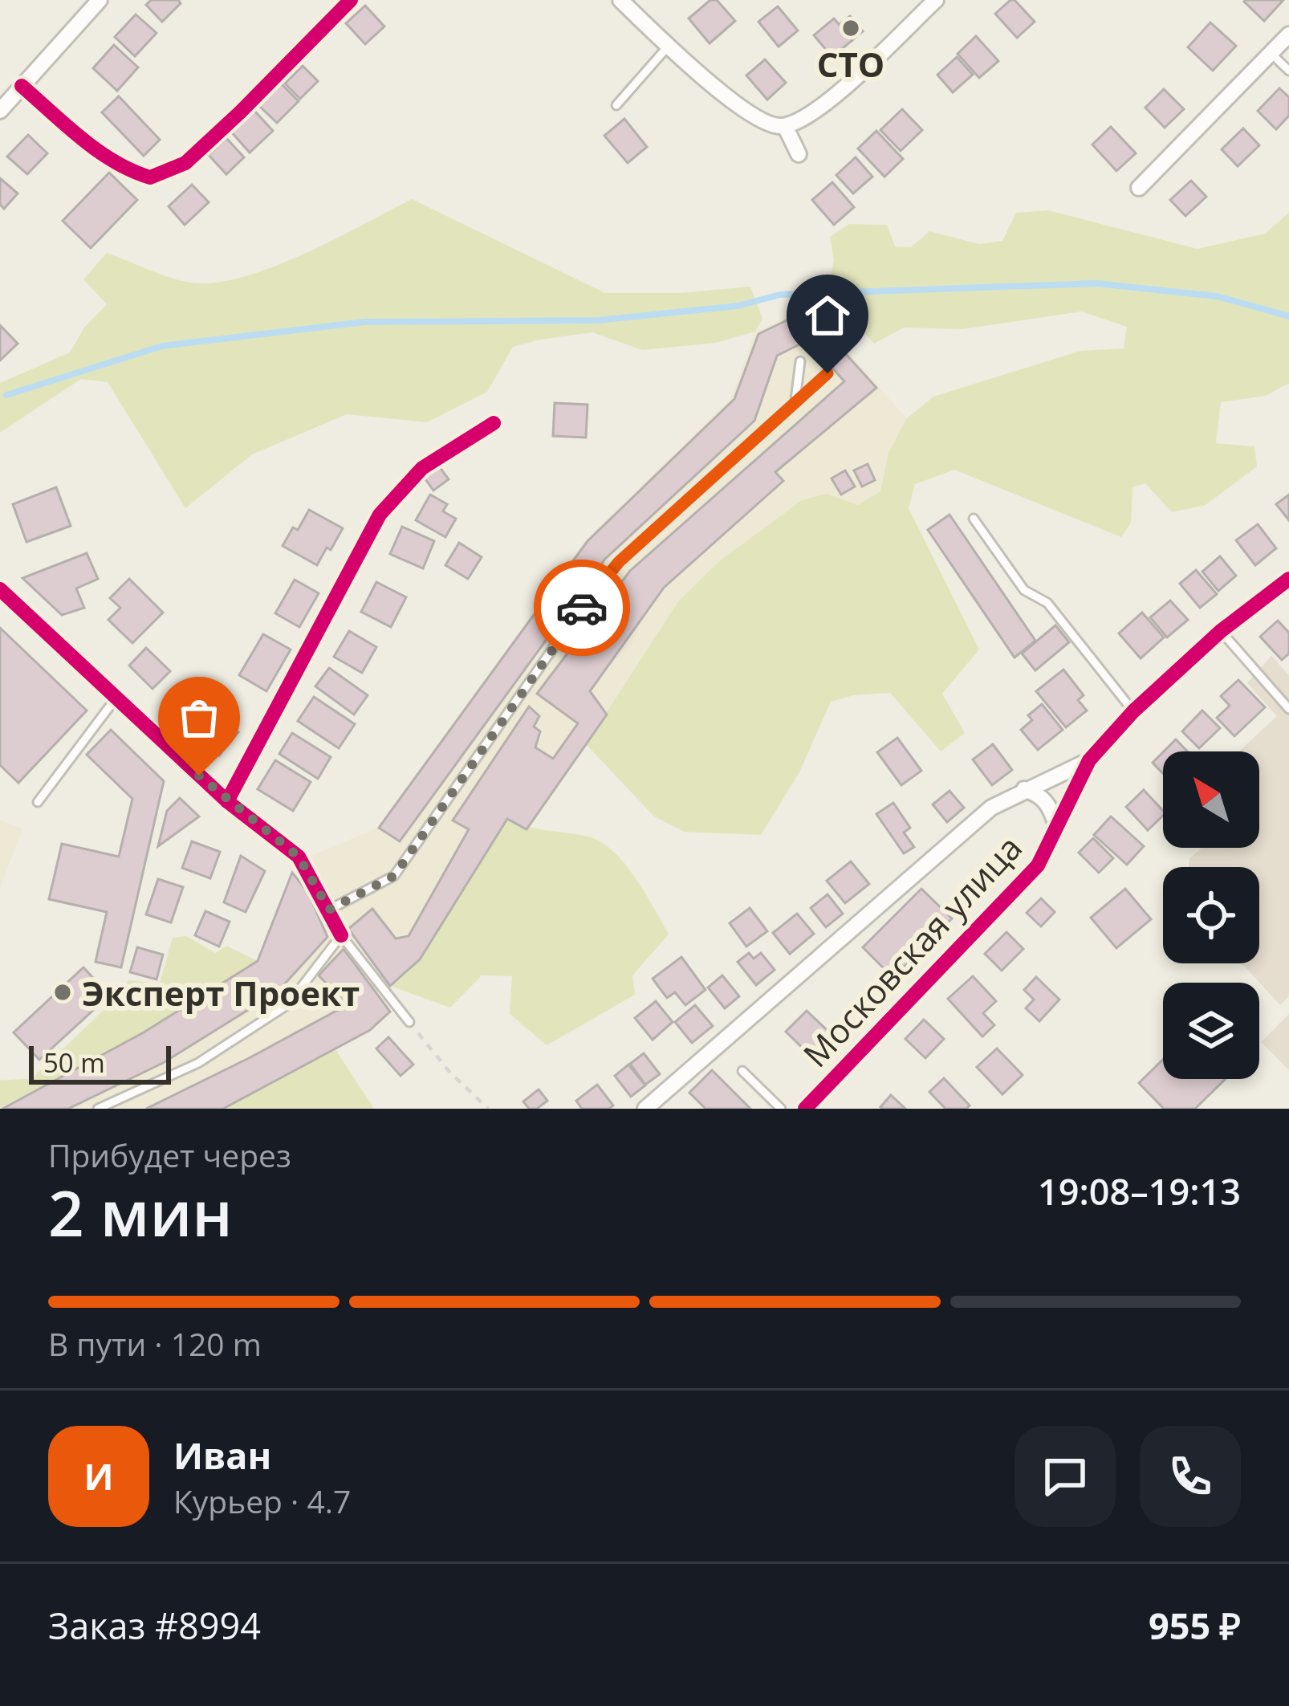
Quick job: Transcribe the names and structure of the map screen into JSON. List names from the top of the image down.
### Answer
{
  "streets": {
    "street": ["Московская улица"]
  },
  "places": ["СТО", "Эксперт Проект"],
  "scale_bar": "50 m",
  "north": "top left",
  "page": {
    "scale": "50 m",
    "heading": ["2 мин", "Прибудет через", "19:08–19:13"],
    "panel": [
      "Иван",
      "Курьер · 4.7",
      "Заказ #8994",
      "955 ₽"
    ],
    "bar": "В пути · 120 m",
    "round": "И"
  }
}
